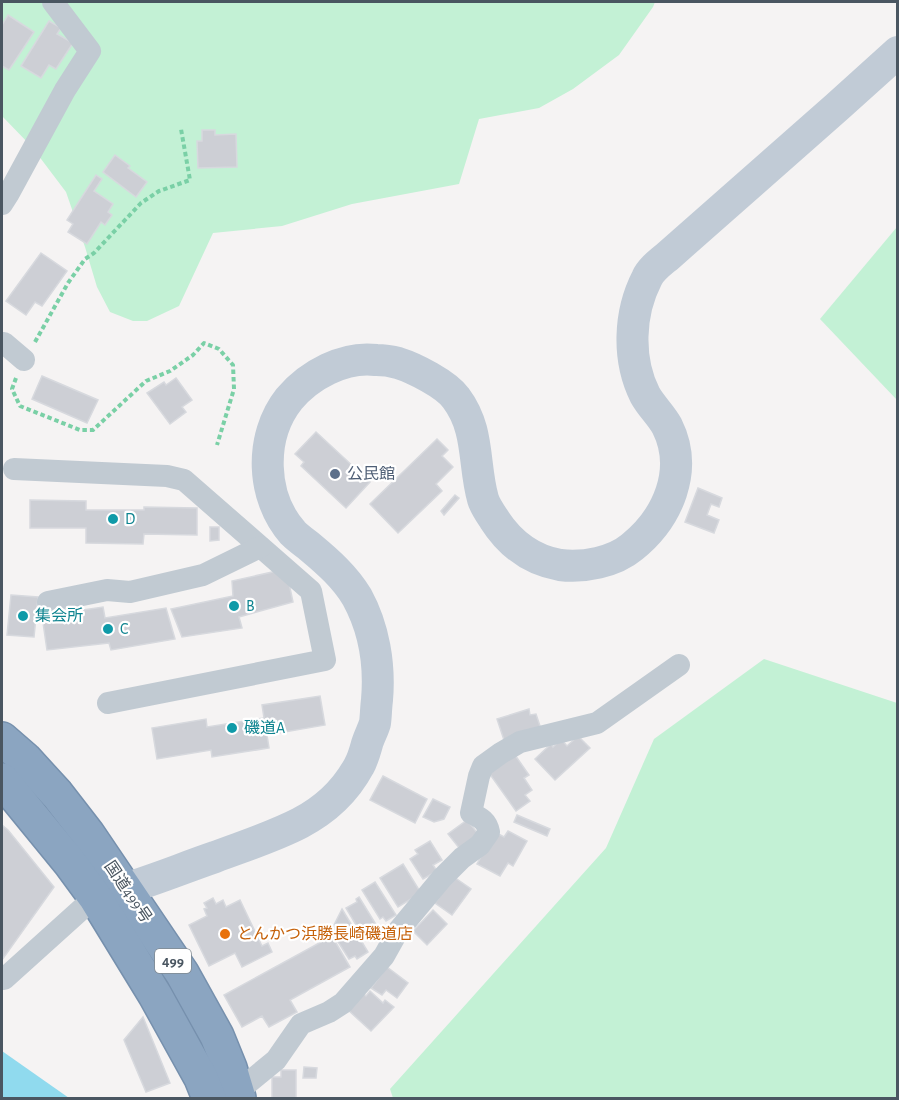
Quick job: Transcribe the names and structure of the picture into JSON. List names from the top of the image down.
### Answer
{
  "streets": {
    "highway": ["国道499号", "499"]
  },
  "places": [
    "公民館",
    "D",
    "B",
    "集会所",
    "C",
    "磯道A",
    "とんかつ浜勝長崎磯道店"
  ]
}
